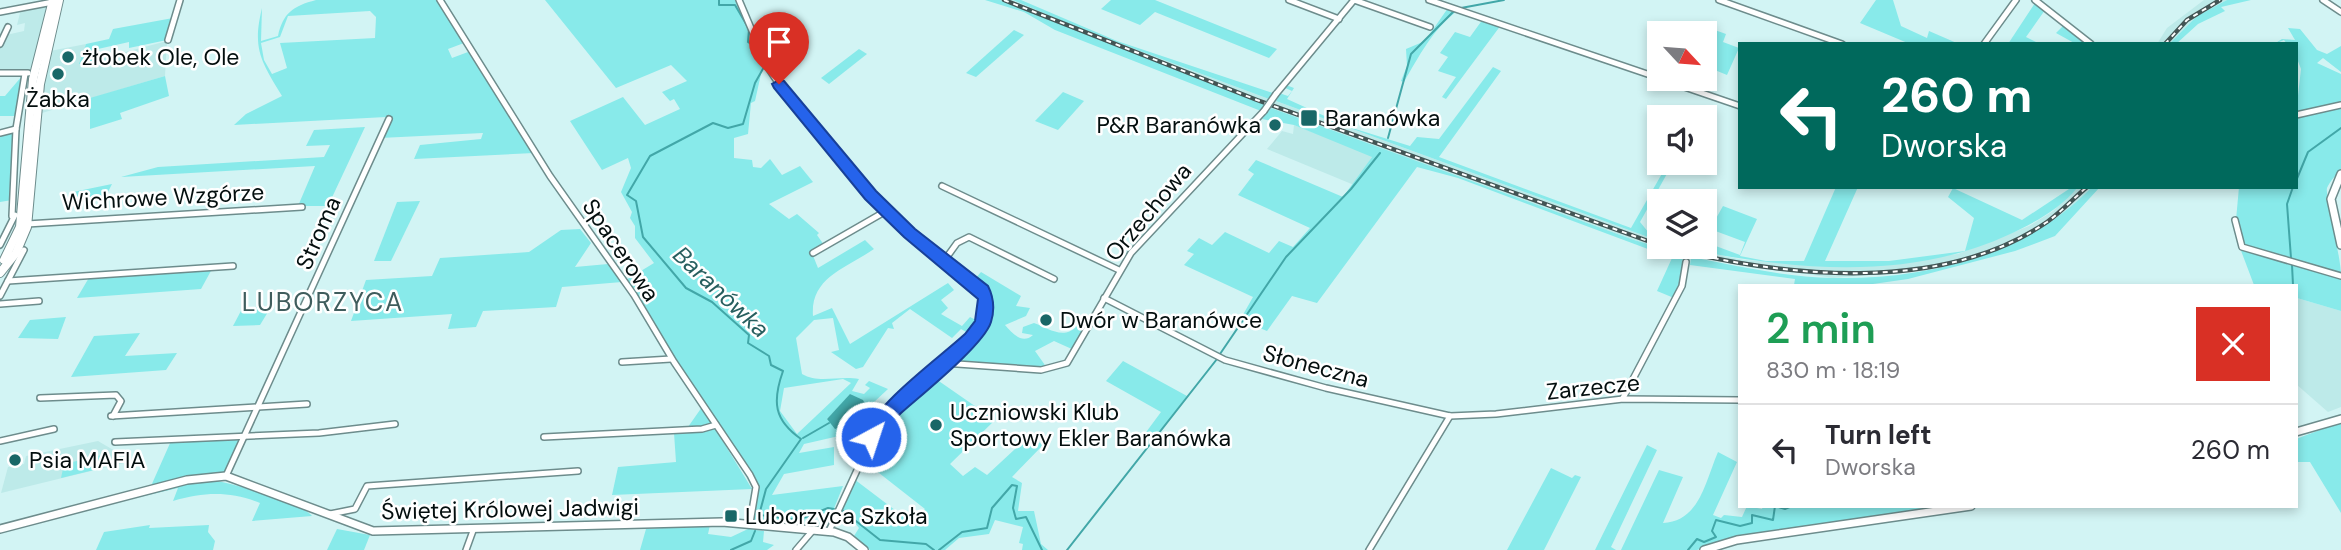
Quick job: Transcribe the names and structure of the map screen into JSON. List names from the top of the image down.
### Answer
{
  "streets": {
    "street": [
      "Wichrowe Wzgórze",
      "Orzechowa",
      "Stroma",
      "Spacerowa",
      "Słoneczna",
      "Zarzecze",
      "Świętej Królowej Jadwigi"
    ]
  },
  "crossings": [
    ["Orzechowa", "Słoneczna"],
    ["Stroma", "Świętej Królowej Jadwigi"],
    ["Spacerowa", "Świętej Królowej Jadwigi"],
    ["Słoneczna", "Zarzecze"]
  ],
  "districts": ["LUBORZYCA"],
  "water": ["Baranówka"],
  "places": {
    "other": [
      "żłobek Ole, Ole",
      "Żabka",
      "P&R Baranówka",
      "Dwór w Baranówce",
      "Uczniowski Klub Sportowy Ekler Baranówka",
      "Psia MAFIA"
    ],
    "transit": ["Baranówka", "Luborzyca Szkoła"]
  },
  "north": "bottom right",
  "page": {
    "turn": ["260 m", "Dworska"],
    "heading": ["2 min", "830 m · 18:19"],
    "list": [
      {
        "name": "Turn left",
        "note": "Dworska",
        "value": "260 m"
      }
    ]
  }
}
